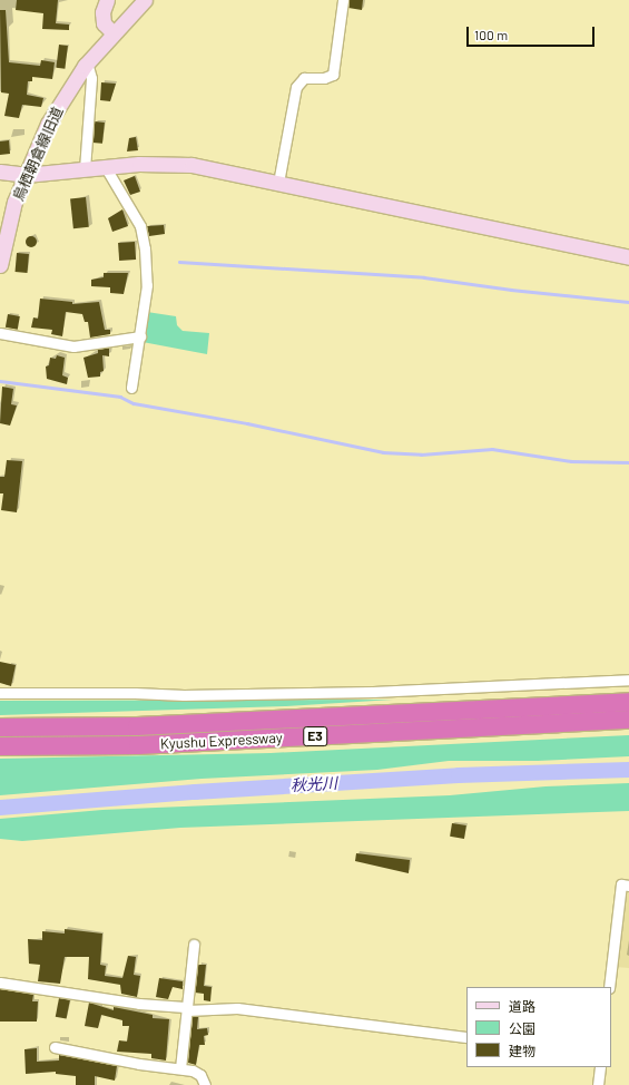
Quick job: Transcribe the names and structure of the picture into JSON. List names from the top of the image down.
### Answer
{
  "streets": {
    "highway": ["E3", "Kyushu Expressway"],
    "street": ["鳥栖朝倉線旧道"]
  },
  "water": ["秋光川"],
  "legend": ["道路", "公園", "建物"],
  "scale_bar": "100 m"
}
